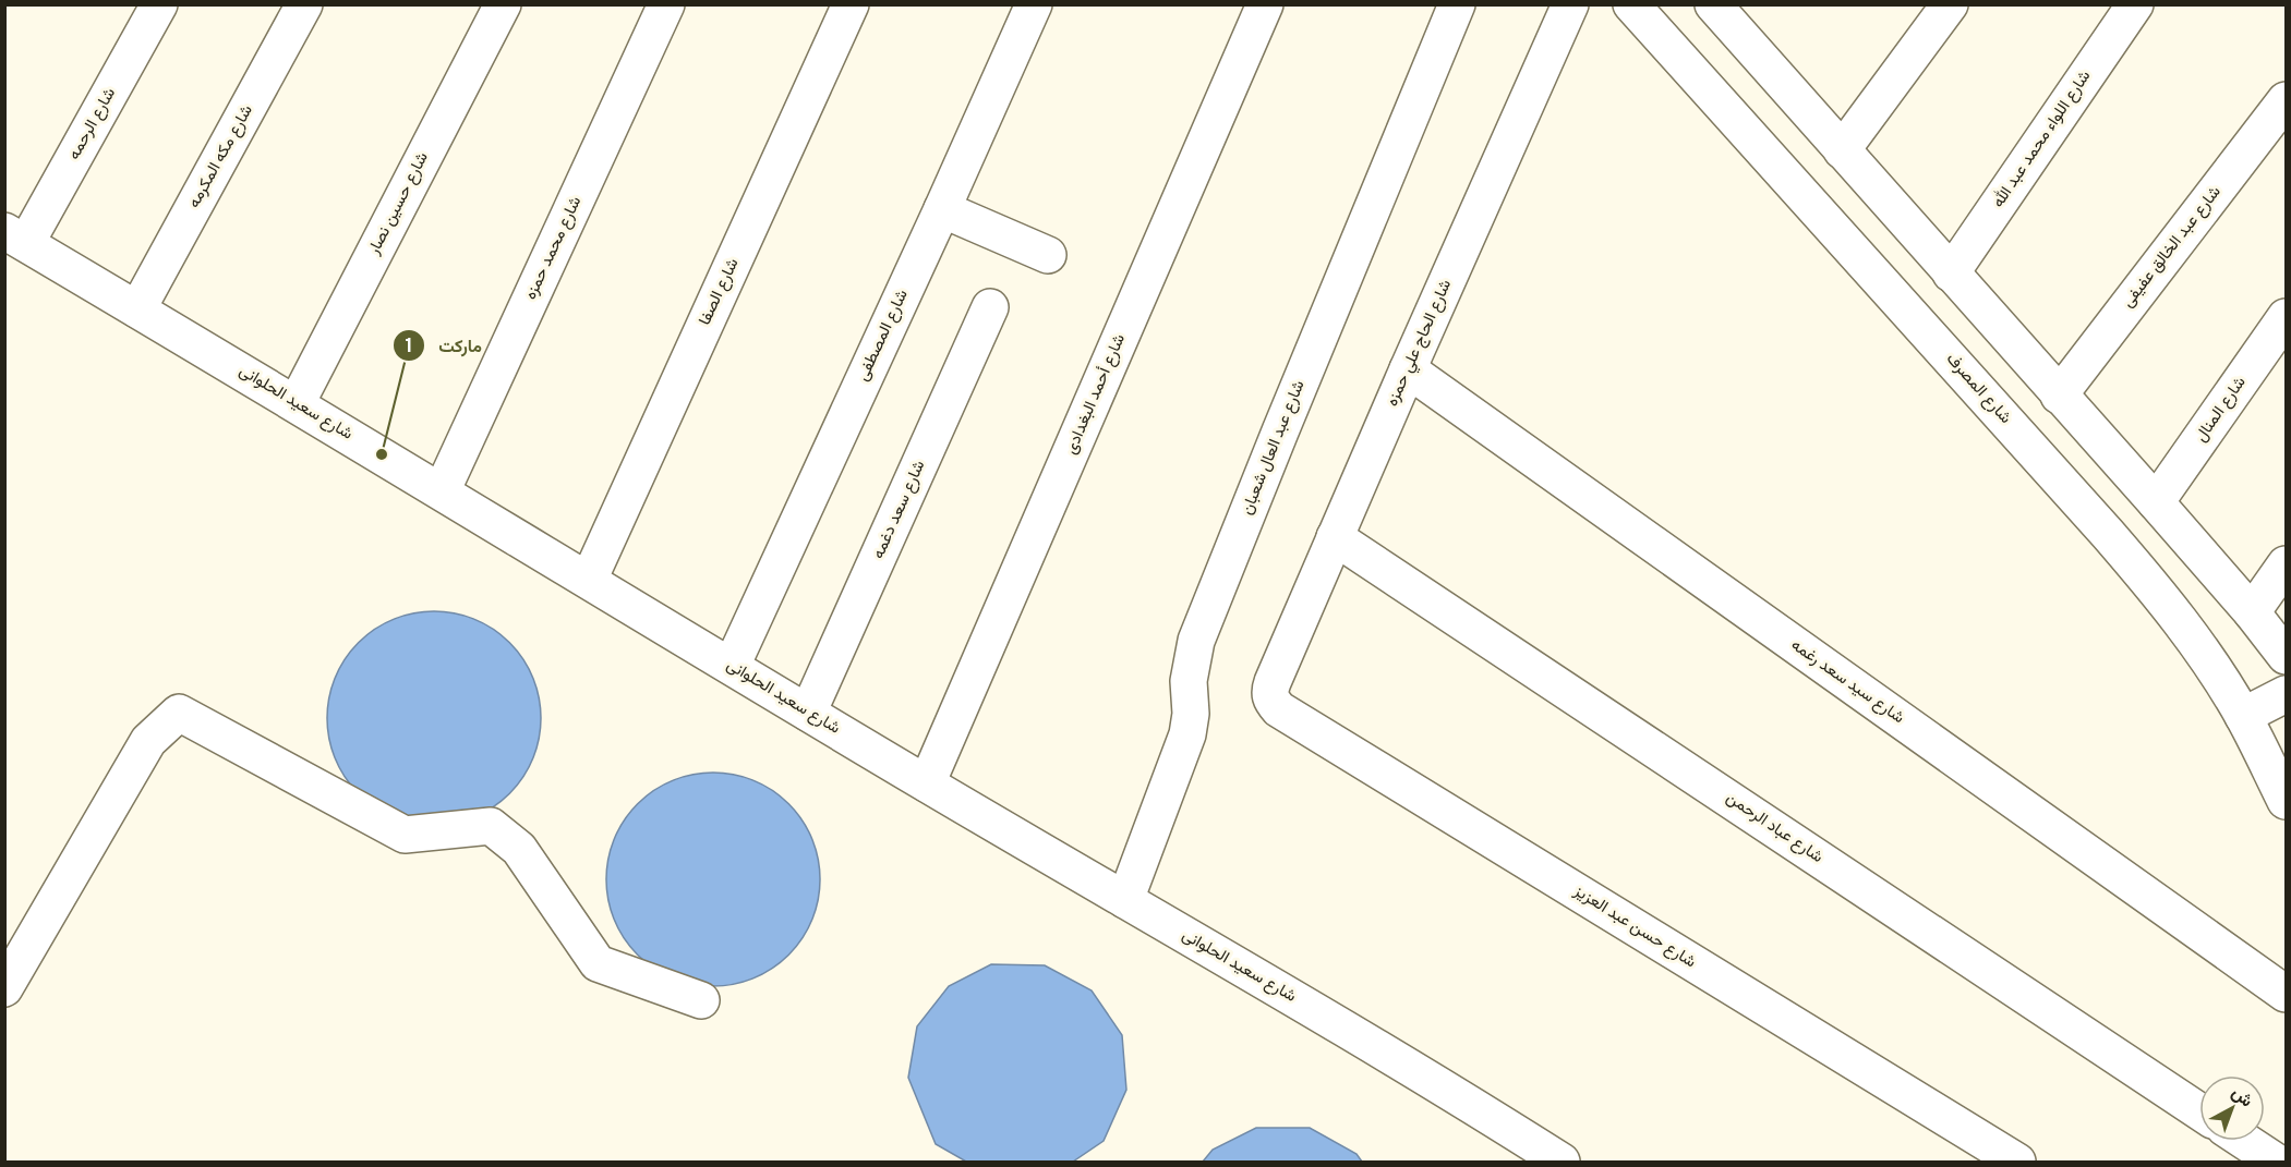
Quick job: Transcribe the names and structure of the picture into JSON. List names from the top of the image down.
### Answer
{
  "streets": {
    "street": [
      "شارع الرحمه",
      "شارع اللواء محمد عبد الله",
      "شارع مكه المكرمه",
      "شارع حسين نصار",
      "شارع عبد الخالق عفيفى",
      "شارع محمد حمزه",
      "شارع الصفا",
      "شارع المصطفى",
      "شارع الحاج علي حمزه",
      "شارع المصرف",
      "شارع أحمد البغدادى",
      "شارع سعيد الحلوانى",
      "شارع المنال",
      "شارع عبد العال شعبان",
      "شارع سعد دغمه",
      "شارع سيد سعد رغمه",
      "شارع عباد الرحمن",
      "شارع حسن عبد العزيز"
    ]
  },
  "crossings": [
    ["شارع الرحمه", "شارع سعيد الحلوانى"],
    ["شارع مكه المكرمه", "شارع سعيد الحلوانى"],
    ["شارع حسين نصار", "شارع سعيد الحلوانى"],
    ["شارع محمد حمزه", "شارع سعيد الحلوانى"],
    ["شارع الصفا", "شارع سعيد الحلوانى"],
    ["شارع المصطفى", "شارع سعيد الحلوانى"],
    ["شارع الحاج علي حمزه", "شارع سيد سعد رغمه"],
    ["شارع الحاج علي حمزه", "شارع عباد الرحمن"],
    ["شارع الحاج علي حمزه", "شارع حسن عبد العزيز"],
    ["شارع أحمد البغدادى", "شارع سعيد الحلوانى"],
    ["شارع سعيد الحلوانى", "شارع عبد العال شعبان"],
    ["شارع سعيد الحلوانى", "شارع سعد دغمه"]
  ],
  "places": ["ماركت"],
  "north": "top right"
}
